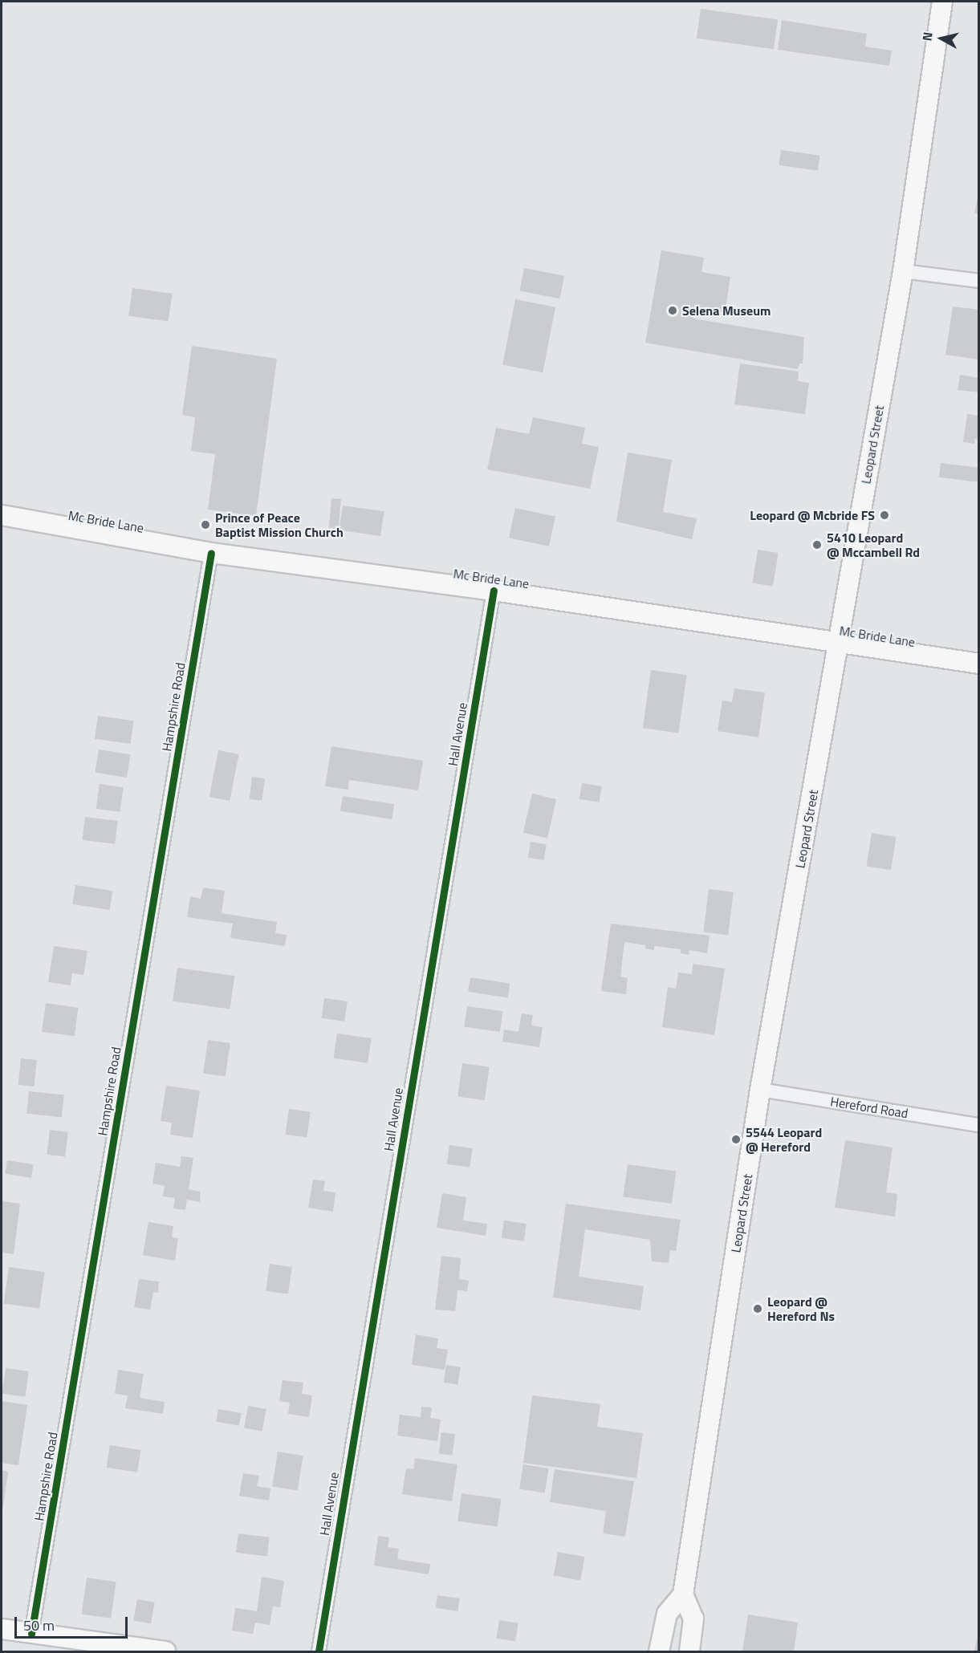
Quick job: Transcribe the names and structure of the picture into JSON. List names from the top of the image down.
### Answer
{
  "streets": {
    "main road": ["Leopard Street", "Mc Bride Lane"],
    "street": ["Hampshire Road", "Hall Avenue", "Hereford Road"]
  },
  "crossings": [
    ["Leopard Street", "Mc Bride Lane"],
    ["Leopard Street", "Hereford Road"],
    ["Mc Bride Lane", "Hampshire Road"],
    ["Mc Bride Lane", "Hall Avenue"]
  ],
  "places": [
    "Selena Museum",
    "Leopard @ Mcbride FS",
    "Prince of Peace Baptist Mission Church",
    "5410 Leopard @ Mccambell Rd",
    "5544 Leopard @ Hereford",
    "Leopard @ Hereford Ns"
  ],
  "scale_bar": "50 m",
  "north": "left"
}
